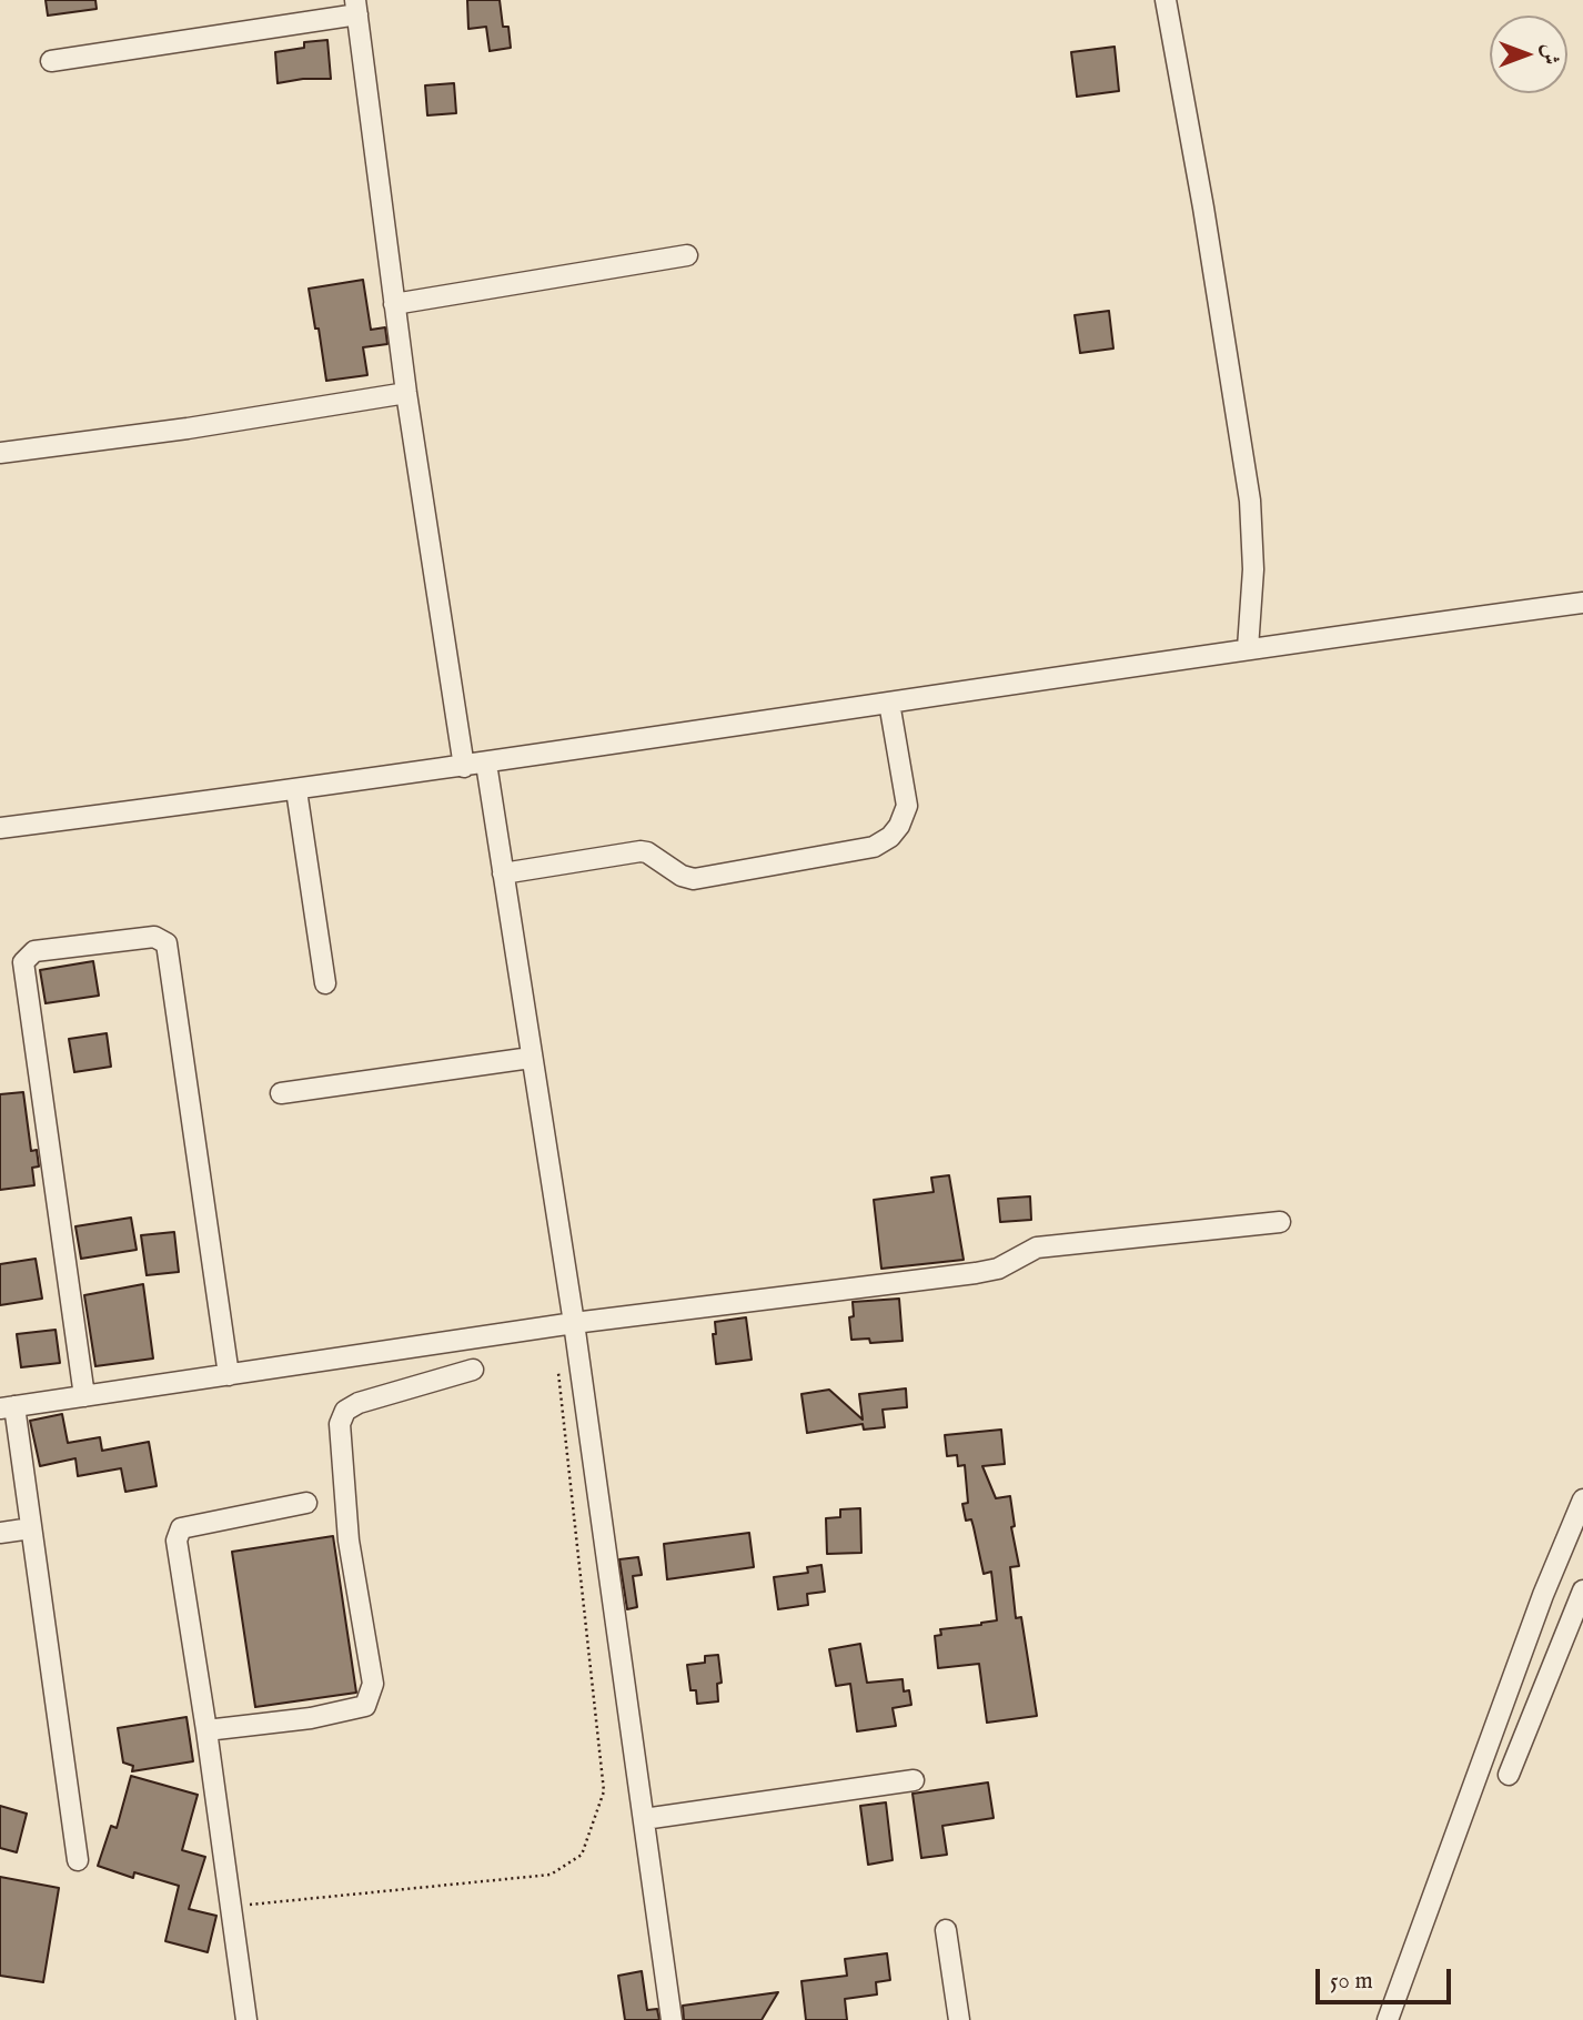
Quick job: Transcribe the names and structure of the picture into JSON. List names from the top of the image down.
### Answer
{
  "scale_bar": "50 m",
  "north": "right"
}
